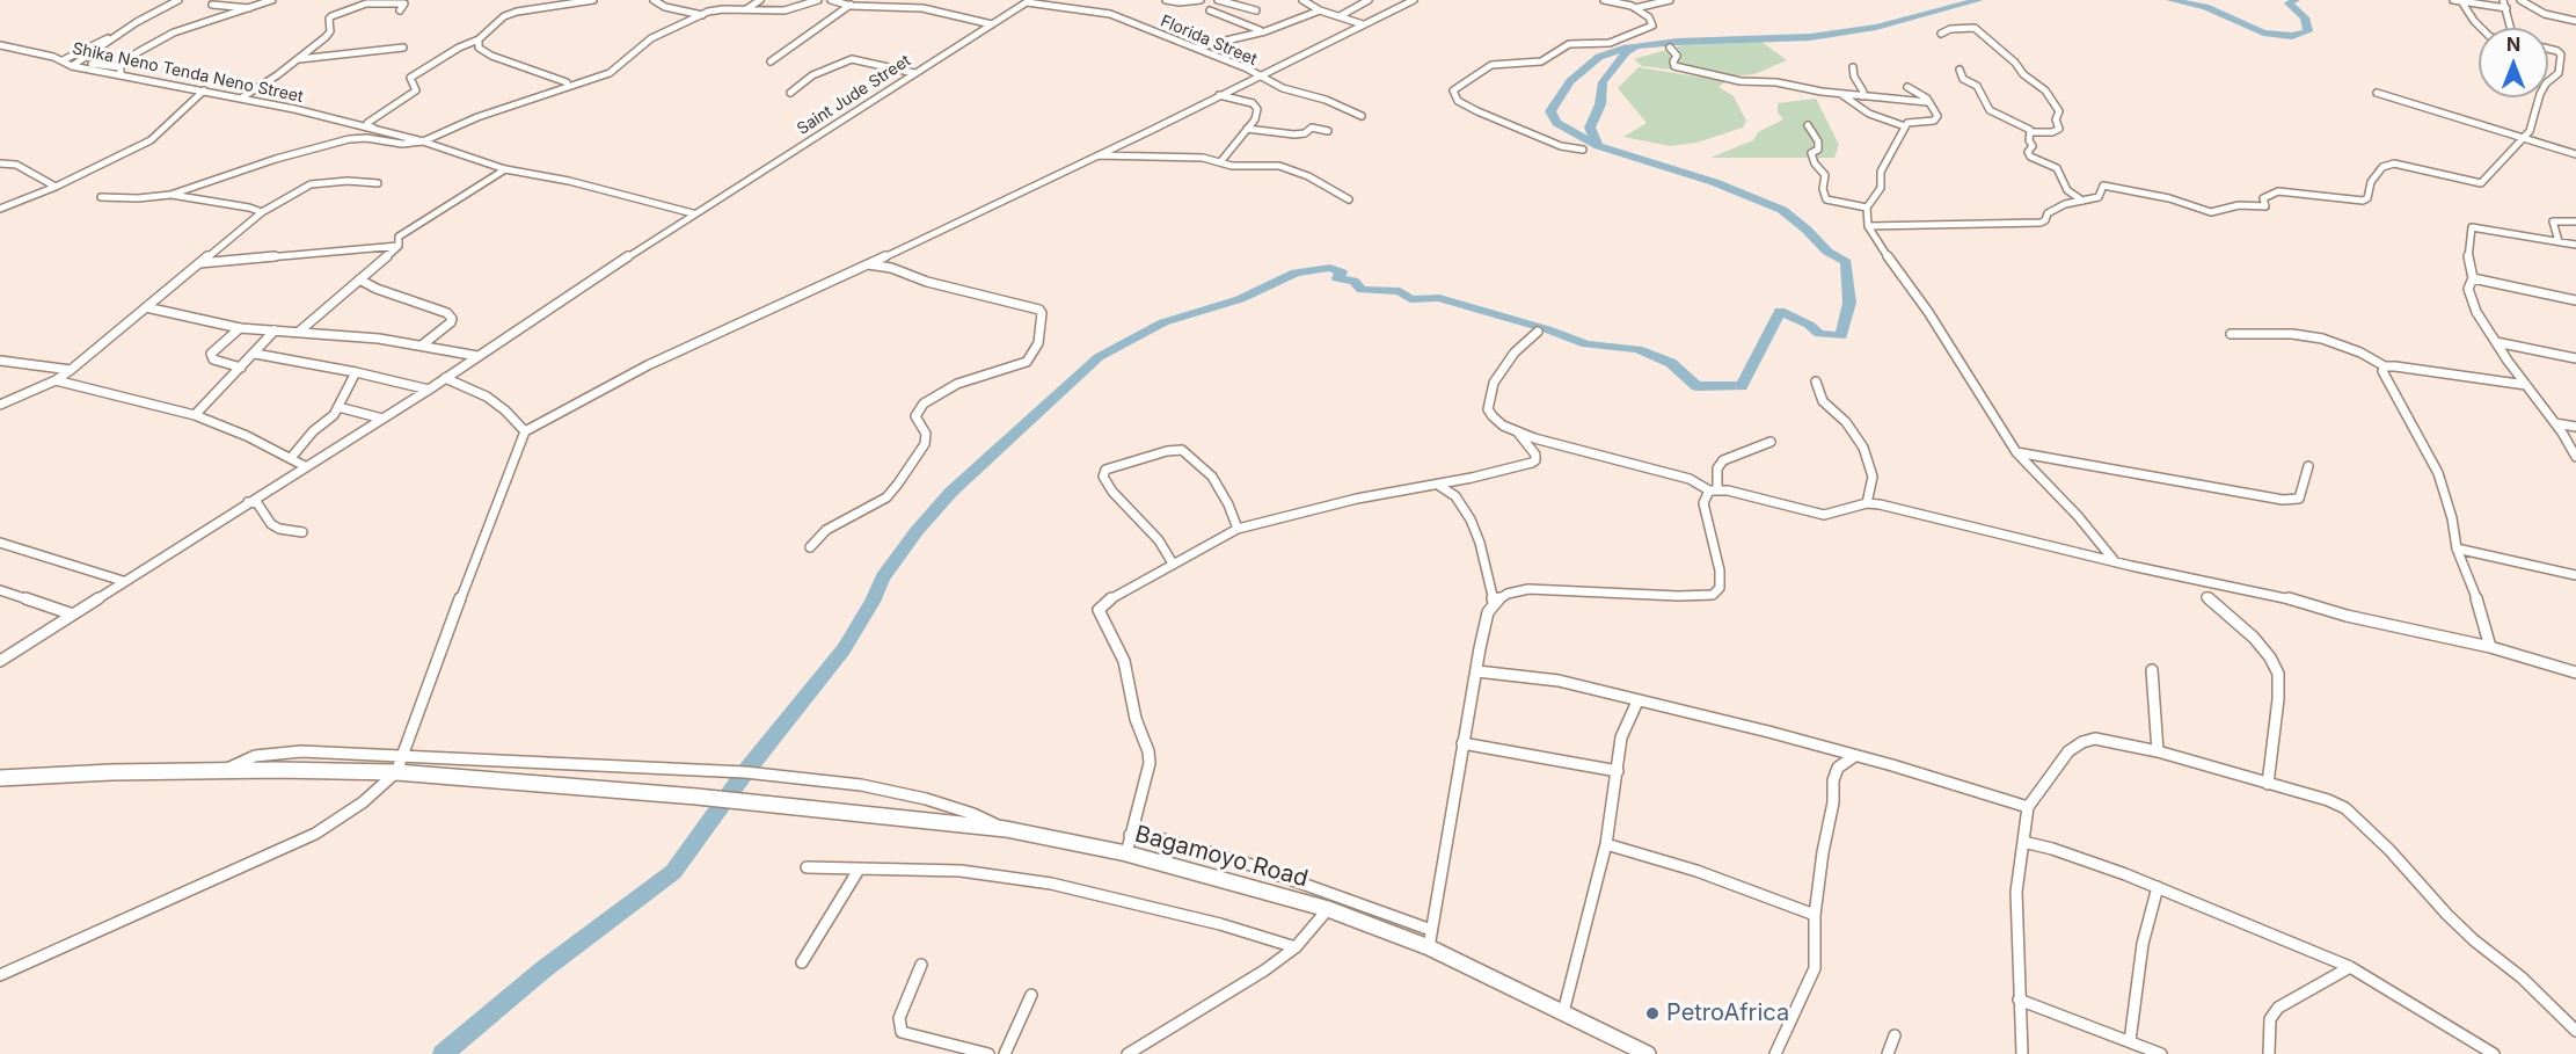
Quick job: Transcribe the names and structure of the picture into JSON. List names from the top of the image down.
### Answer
{
  "streets": {
    "highway": ["Bagamoyo Road"],
    "street": ["Florida Street", "Shika Neno Tenda Neno Street", "Saint Jude Street"]
  },
  "crossings": [
    ["Florida Street", "Saint Jude Street"],
    ["Shika Neno Tenda Neno Street", "Saint Jude Street"]
  ],
  "places": ["PetroAfrica"],
  "north": "top"
}
